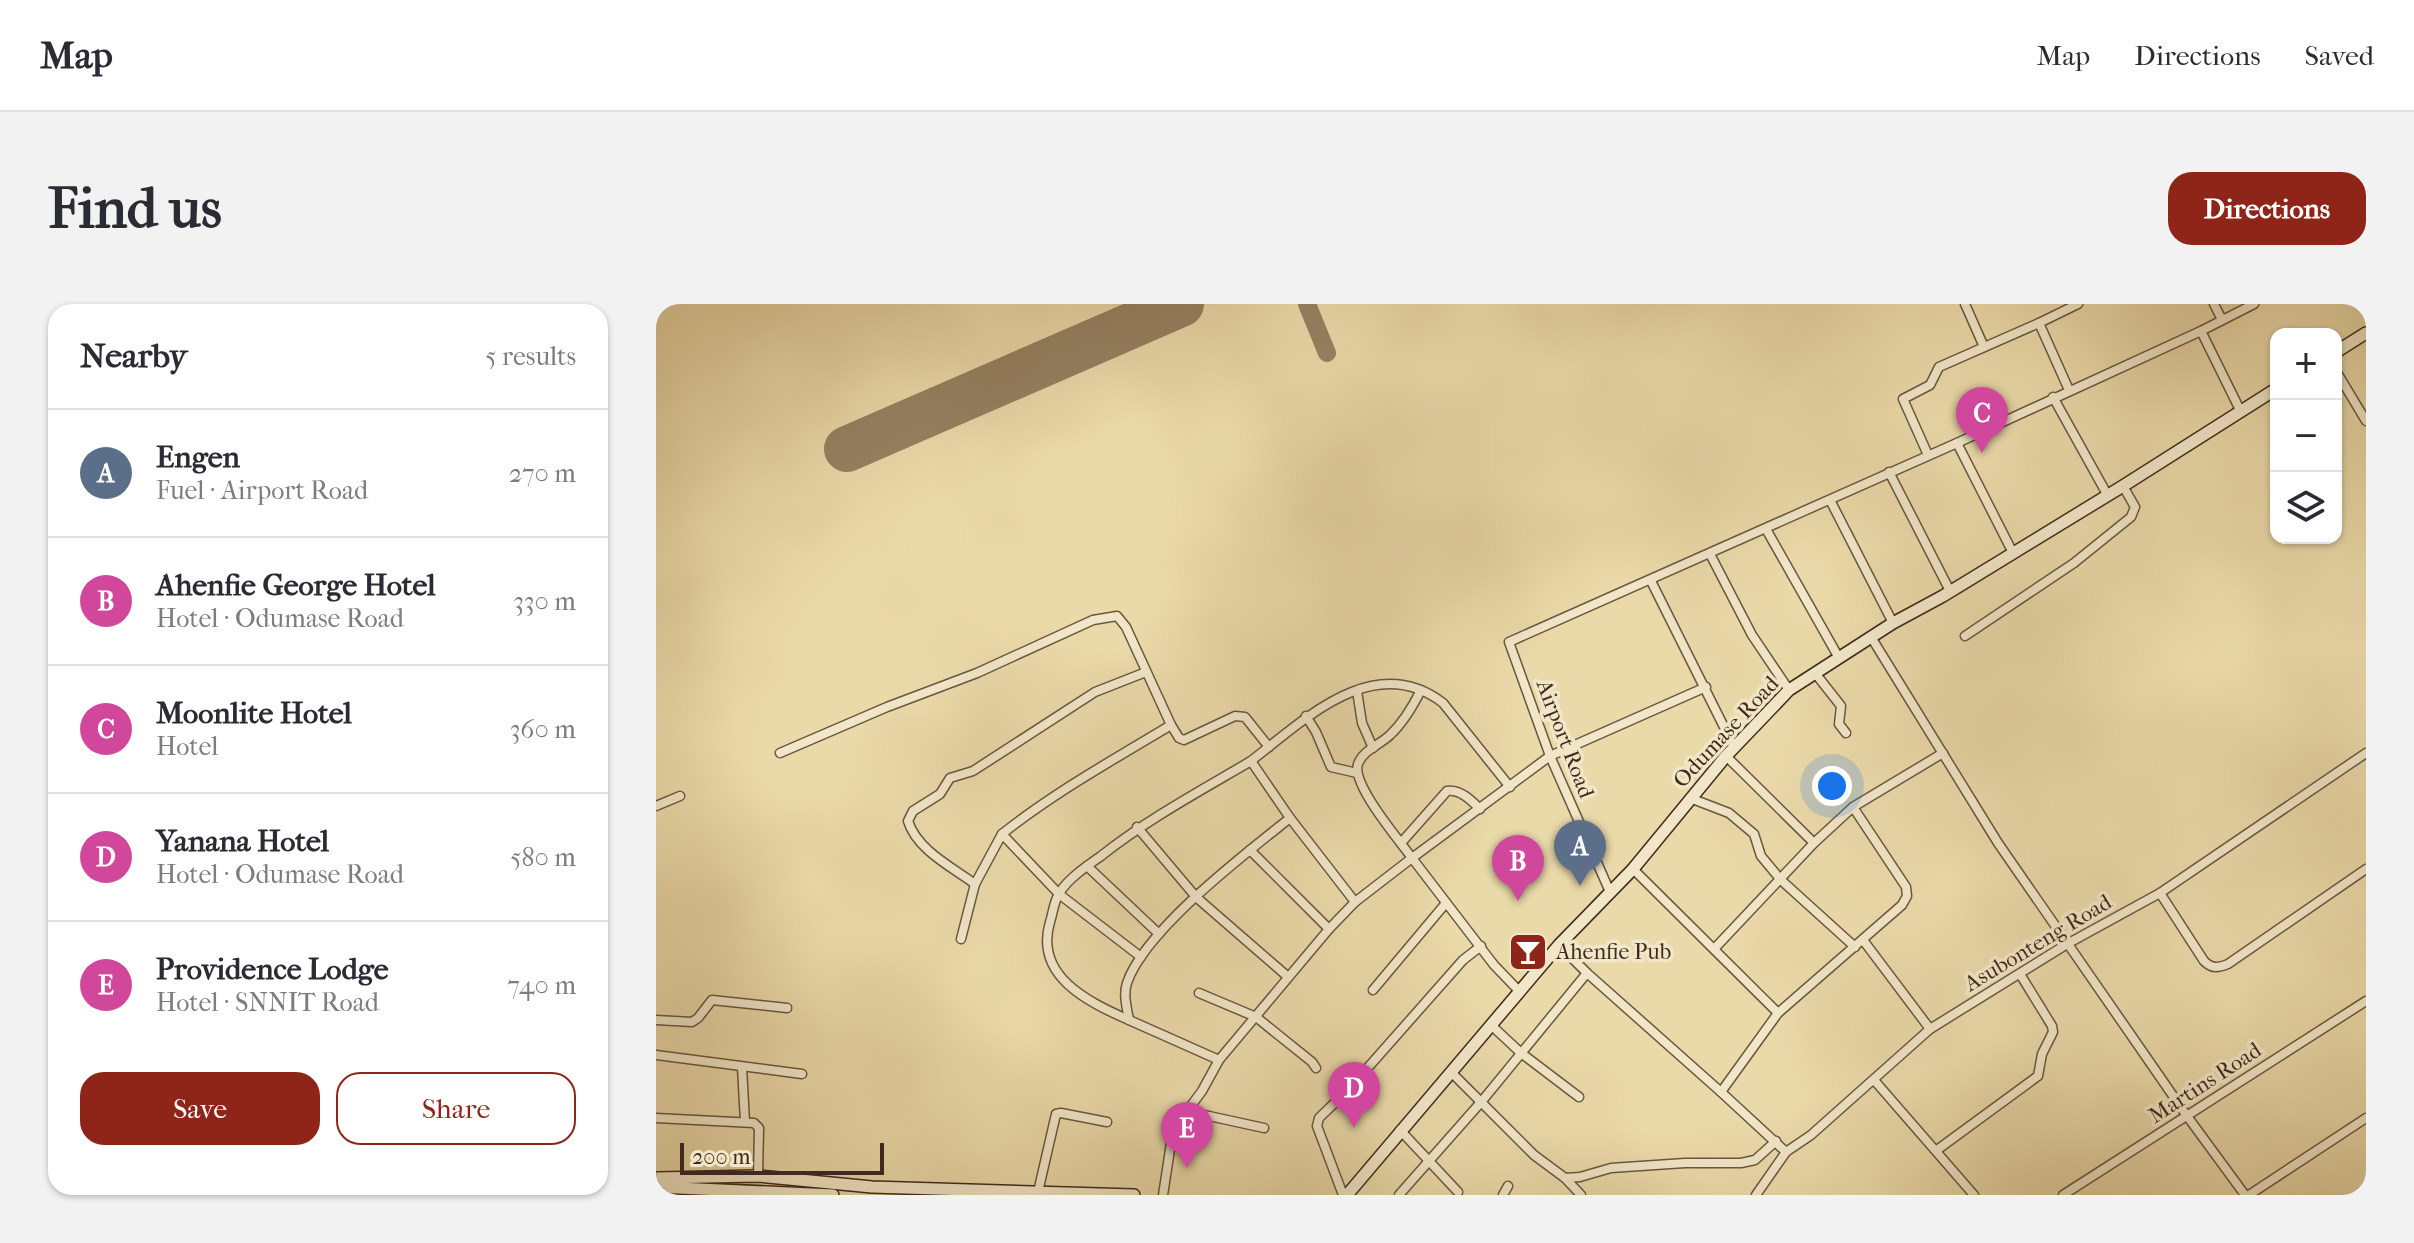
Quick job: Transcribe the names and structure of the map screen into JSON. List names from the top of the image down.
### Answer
{
  "streets": {
    "main road": ["Odumase Road"],
    "street": ["Airport Road", "Asubonteng Road", "Martins Road"]
  },
  "crossings": [
    ["Odumase Road", "Airport Road"]
  ],
  "places": {
    "bar": ["Ahenfie Pub"]
  },
  "scale_bar": "200 m",
  "page": {
    "header": "Map",
    "nav": ["Map", "Directions", "Saved"],
    "buttons": [
      "Directions",
      ["Save", "Share"]
    ],
    "title": "Find us",
    "heading": ["Nearby", "5 results"],
    "map_buttons": ["+", "−"],
    "pins": [
      "C",
      "A",
      "B",
      "D",
      "E"
    ],
    "list": [
      {
        "mark": "A",
        "name": "Engen",
        "note": "Fuel · Airport Road",
        "value": "270 m"
      },
      {
        "mark": "B",
        "name": "Ahenfie George Hotel",
        "note": "Hotel · Odumase Road",
        "value": "330 m"
      },
      {
        "mark": "C",
        "name": "Moonlite Hotel",
        "note": "Hotel",
        "value": "360 m"
      },
      {
        "mark": "D",
        "name": "Yanana Hotel",
        "note": "Hotel · Odumase Road",
        "value": "580 m"
      },
      {
        "mark": "E",
        "name": "Providence Lodge",
        "note": "Hotel · SNNIT Road",
        "value": "740 m"
      }
    ],
    "scale": "200 m"
  }
}
